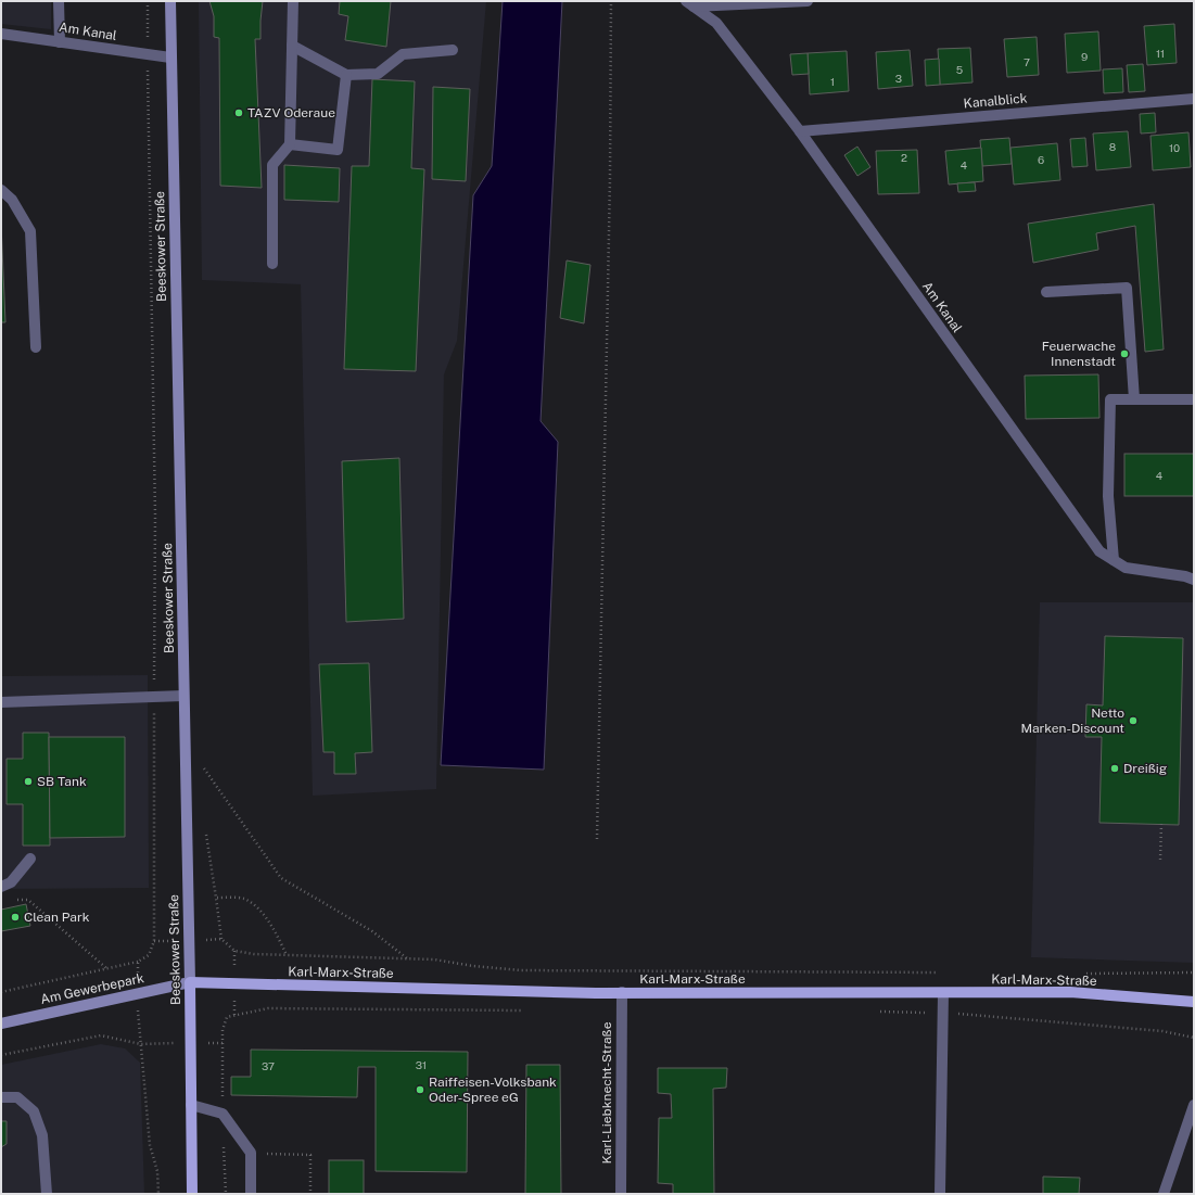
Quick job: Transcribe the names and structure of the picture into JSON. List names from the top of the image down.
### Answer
{
  "streets": {
    "main road": ["Beeskower Straße", "Karl-Marx-Straße"],
    "street": [
      "Am Kanal",
      "Kanalblick",
      "Am Gewerbepark",
      "Karl-Liebknecht-Straße"
    ]
  },
  "crossings": [
    ["Am Kanal", "Kanalblick"],
    ["Am Kanal", "Beeskower Straße"],
    ["Beeskower Straße", "Karl-Marx-Straße"],
    ["Beeskower Straße", "Am Gewerbepark"],
    ["Karl-Marx-Straße", "Am Gewerbepark"],
    ["Karl-Marx-Straße", "Karl-Liebknecht-Straße"]
  ],
  "places": [
    "TAZV Oderaue",
    "Feuerwache Innenstadt",
    "Netto Marken-Discount",
    "Dreißig",
    "SB Tank",
    "Clean Park",
    "Raiffeisen-Volksbank Oder-Spree eG"
  ],
  "house_numbers": [
    "11",
    "9",
    "7",
    "5",
    "3",
    "1",
    "8",
    "10",
    "2",
    "6",
    "4",
    "4",
    "31",
    "37"
  ]
}
